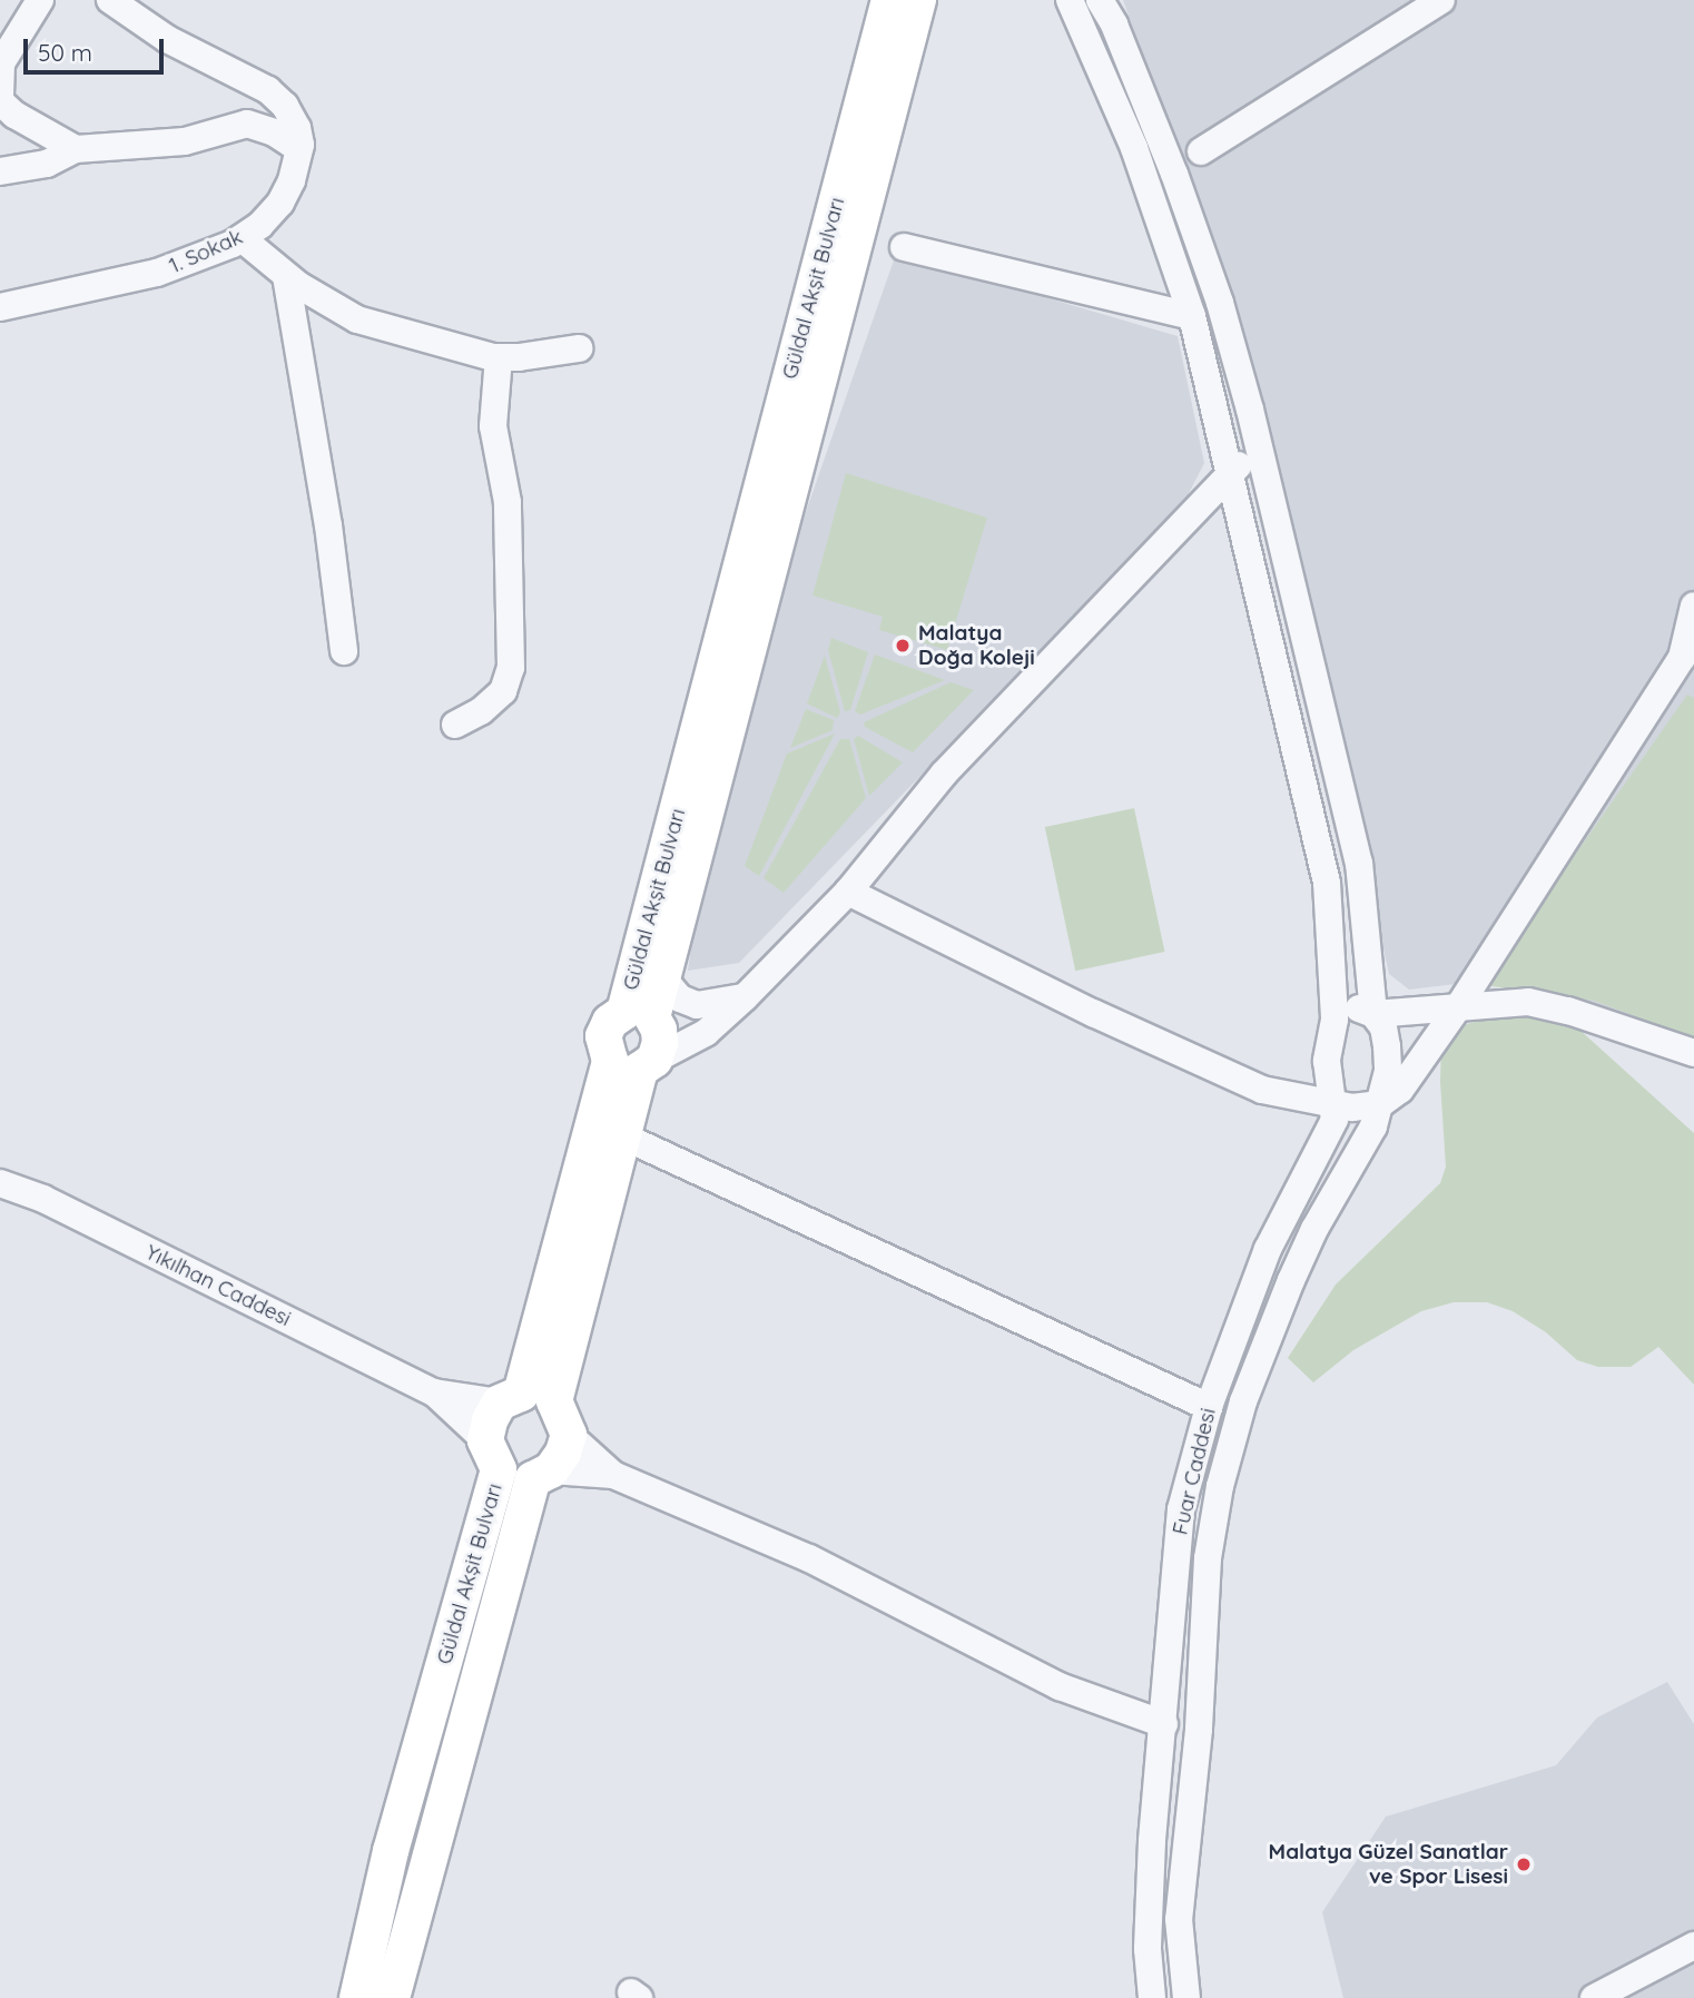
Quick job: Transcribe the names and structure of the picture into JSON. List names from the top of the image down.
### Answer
{
  "streets": {
    "main road": ["Güldal Akşit Bulvarı"],
    "street": ["1. Sokak", "Yıkılhan Caddesi", "Fuar Caddesi"]
  },
  "crossings": [
    ["Güldal Akşit Bulvarı", "Yıkılhan Caddesi"]
  ],
  "places": ["Malatya Doğa Koleji", "Malatya Güzel Sanatlar ve Spor Lisesi"],
  "scale_bar": "50 m"
}
